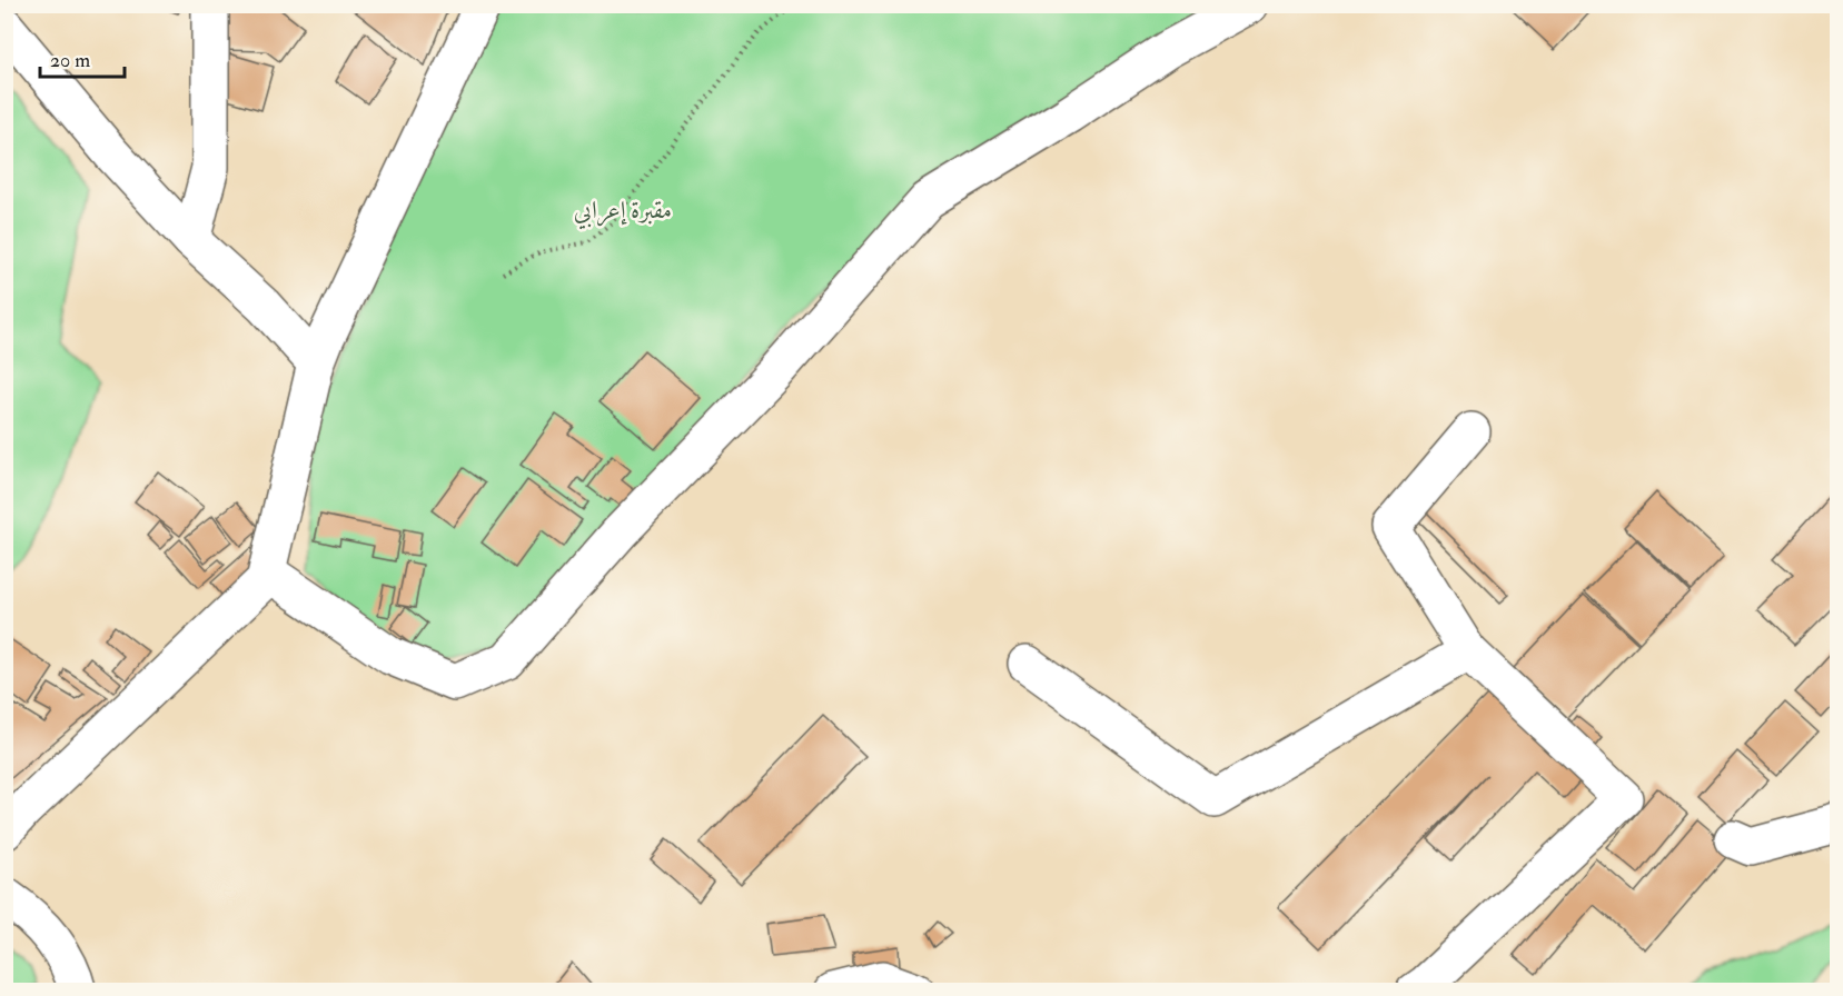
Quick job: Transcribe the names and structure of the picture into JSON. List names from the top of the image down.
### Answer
{
  "parks": ["مقبرة إعرابي"],
  "scale_bar": "20 m"
}
